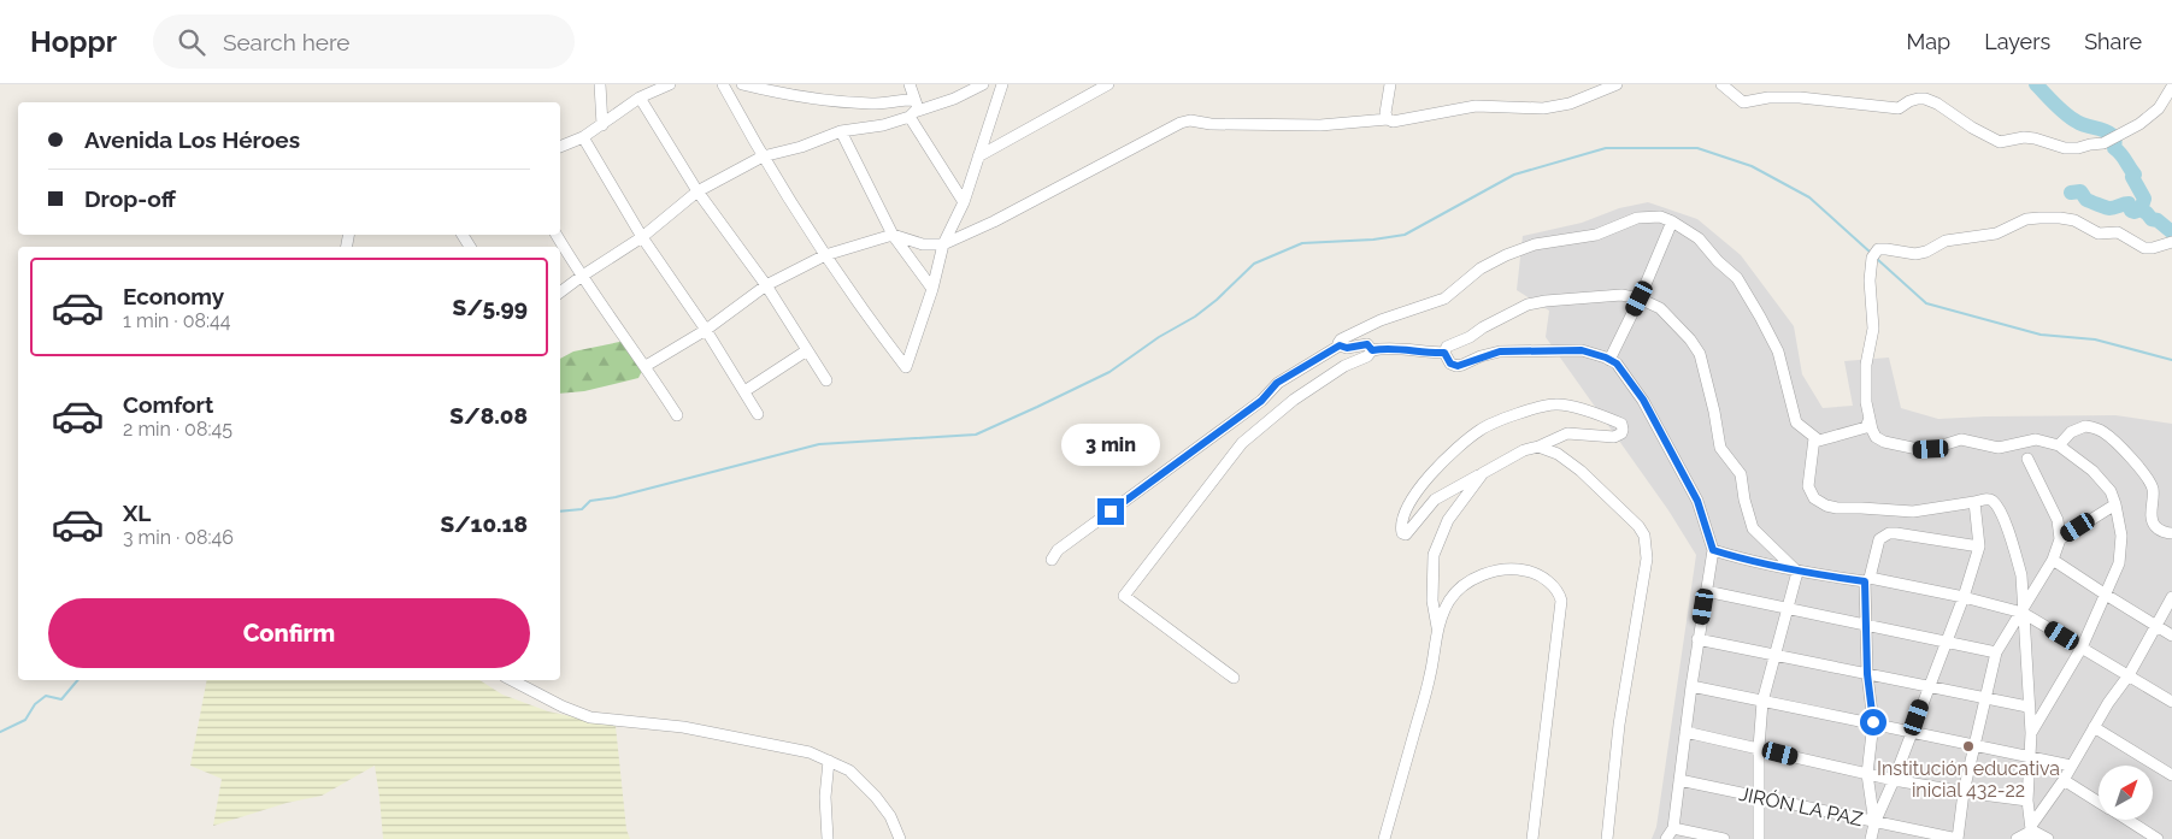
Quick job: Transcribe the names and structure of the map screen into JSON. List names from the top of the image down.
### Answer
{
  "streets": {
    "street": ["JIRÓN LA PAZ"]
  },
  "places": ["Institución educativa inicial 432-22"],
  "north": "top right",
  "page": {
    "header": "Hoppr",
    "search": "Search here",
    "nav": ["Map", "Layers", "Share"],
    "banner": ["Avenida Los Héroes", "Drop-off"],
    "list": [
      {
        "name": "Economy",
        "note": "1 min · 08:44",
        "value": "S/5.99"
      },
      {
        "name": "Comfort",
        "note": "2 min · 08:45",
        "value": "S/8.08"
      },
      {
        "name": "XL",
        "note": "3 min · 08:46",
        "value": "S/10.18"
      }
    ],
    "bubble": "3 min",
    "buttons": "Confirm"
  }
}
